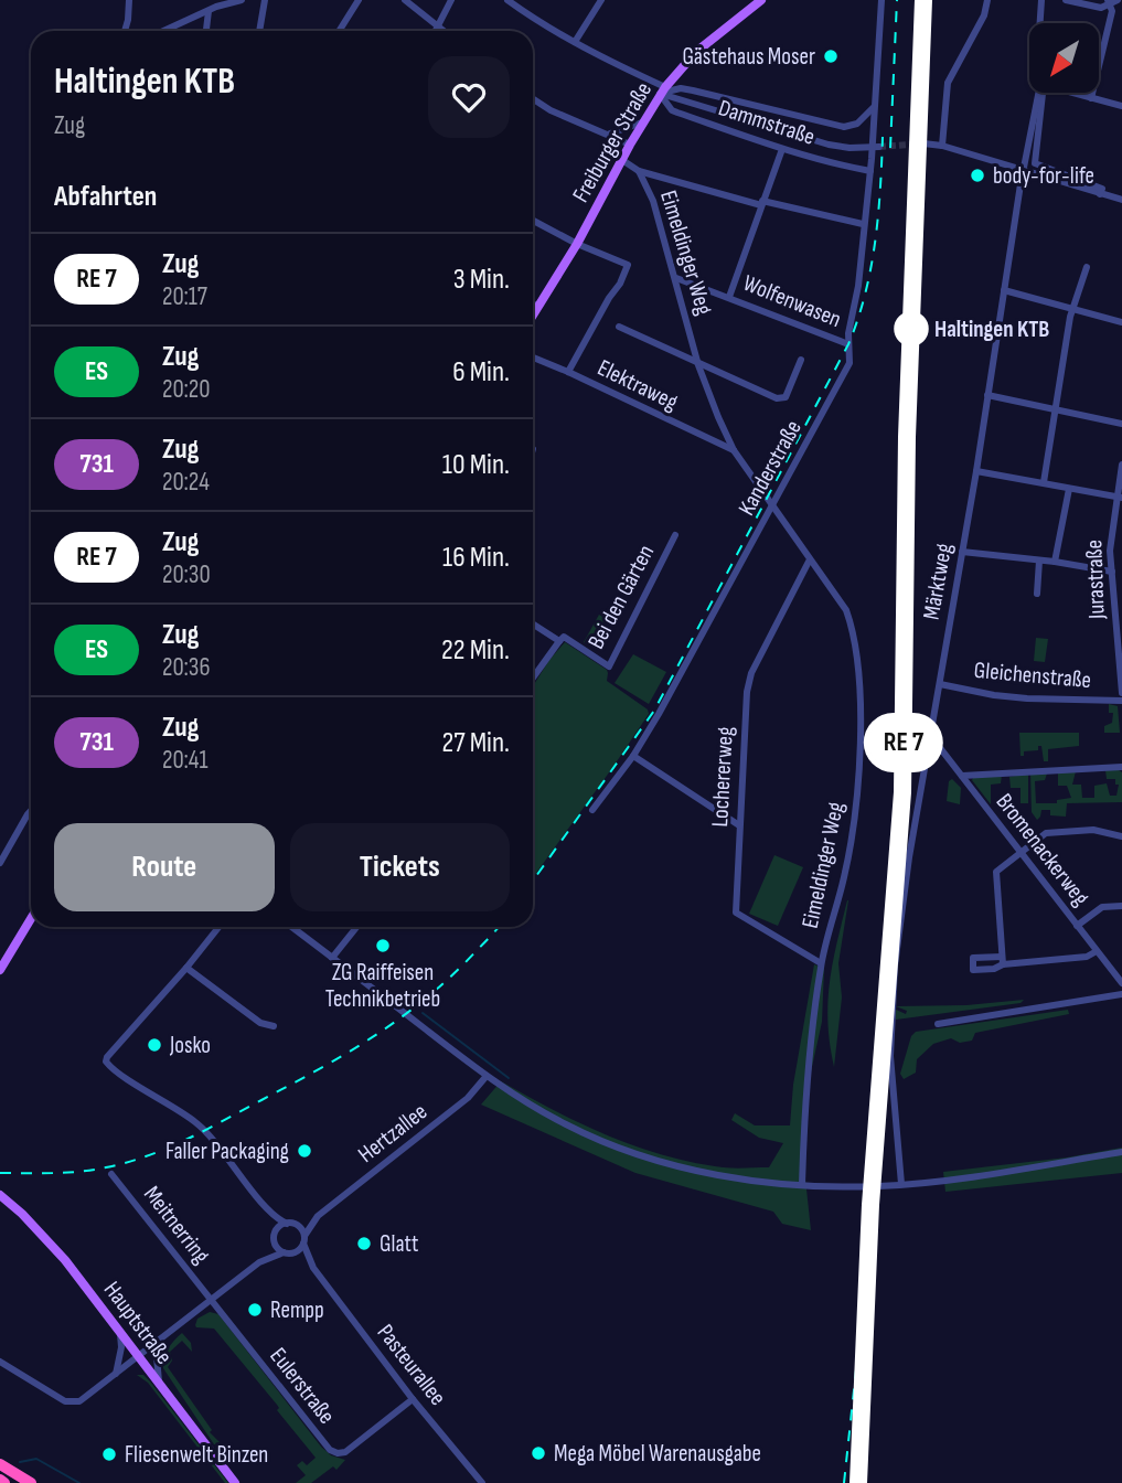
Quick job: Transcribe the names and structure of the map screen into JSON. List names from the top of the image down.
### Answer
{
  "streets": {
    "main road": ["Freiburger Straße", "Hauptstraße"],
    "street": [
      "Dammstraße",
      "Eimeldinger Weg",
      "Wolfenwasen",
      "Elektraweg",
      "Kanderstraße",
      "Jurastraße",
      "Märktweg",
      "Bei den Gärten",
      "Gleichenstraße",
      "Lochererweg",
      "Bromenackerweg",
      "Hertzallee",
      "Meitnerring",
      "Pasteurallee",
      "Eulerstraße"
    ]
  },
  "crossings": [
    ["Dammstraße", "Freiburger Straße"],
    ["Dammstraße", "Kanderstraße"],
    ["Freiburger Straße", "Eimeldinger Weg"],
    ["Eimeldinger Weg", "Wolfenwasen"],
    ["Eimeldinger Weg", "Elektraweg"],
    ["Eimeldinger Weg", "Kanderstraße"],
    ["Eimeldinger Weg", "Lochererweg"],
    ["Wolfenwasen", "Kanderstraße"],
    ["Märktweg", "Gleichenstraße"],
    ["Märktweg", "Bromenackerweg"],
    ["Hertzallee", "Pasteurallee"],
    ["Meitnerring", "Eulerstraße"],
    ["Pasteurallee", "Eulerstraße"]
  ],
  "places": [
    "Gästehaus Moser",
    "body-for-life",
    "Haltingen KTB",
    "ZG Raiffeisen Technikbetrieb",
    "Josko",
    "Faller Packaging",
    "Glatt",
    "Rempp",
    "Mega Möbel Warenausgabe",
    "Fliesenwelt Binzen"
  ],
  "north": "bottom left",
  "page": {
    "on_map": "RE 7",
    "heading": [
      ["Haltingen KTB", "Zug"],
      "Abfahrten"
    ],
    "list": [
      {
        "mark": "RE 7",
        "name": "Zug",
        "note": "20:17",
        "value": "3 Min."
      },
      {
        "mark": "ES",
        "name": "Zug",
        "note": "20:20",
        "value": "6 Min."
      },
      {
        "mark": "731",
        "name": "Zug",
        "note": "20:24",
        "value": "10 Min."
      },
      {
        "mark": "RE 7",
        "name": "Zug",
        "note": "20:30",
        "value": "16 Min."
      },
      {
        "mark": "ES",
        "name": "Zug",
        "note": "20:36",
        "value": "22 Min."
      },
      {
        "mark": "731",
        "name": "Zug",
        "note": "20:41",
        "value": "27 Min."
      }
    ],
    "buttons": ["Route", "Tickets"]
  }
}
